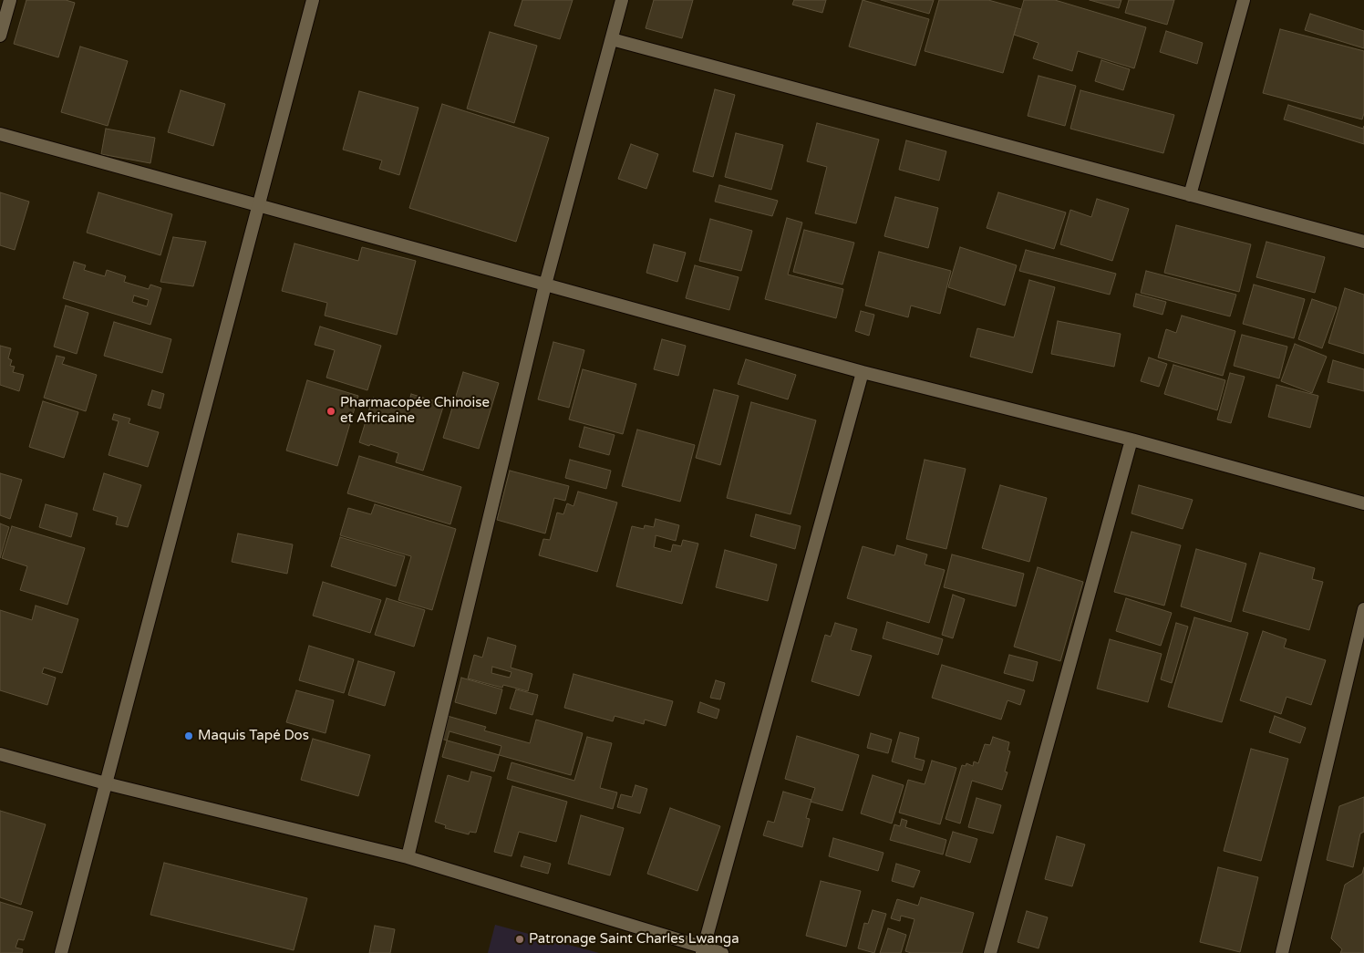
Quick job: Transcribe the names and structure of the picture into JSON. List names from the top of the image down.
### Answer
{
  "places": ["Pharmacopée Chinoise et Africaine", "Maquis Tapé Dos", "Patronage Saint Charles Lwanga"]
}
